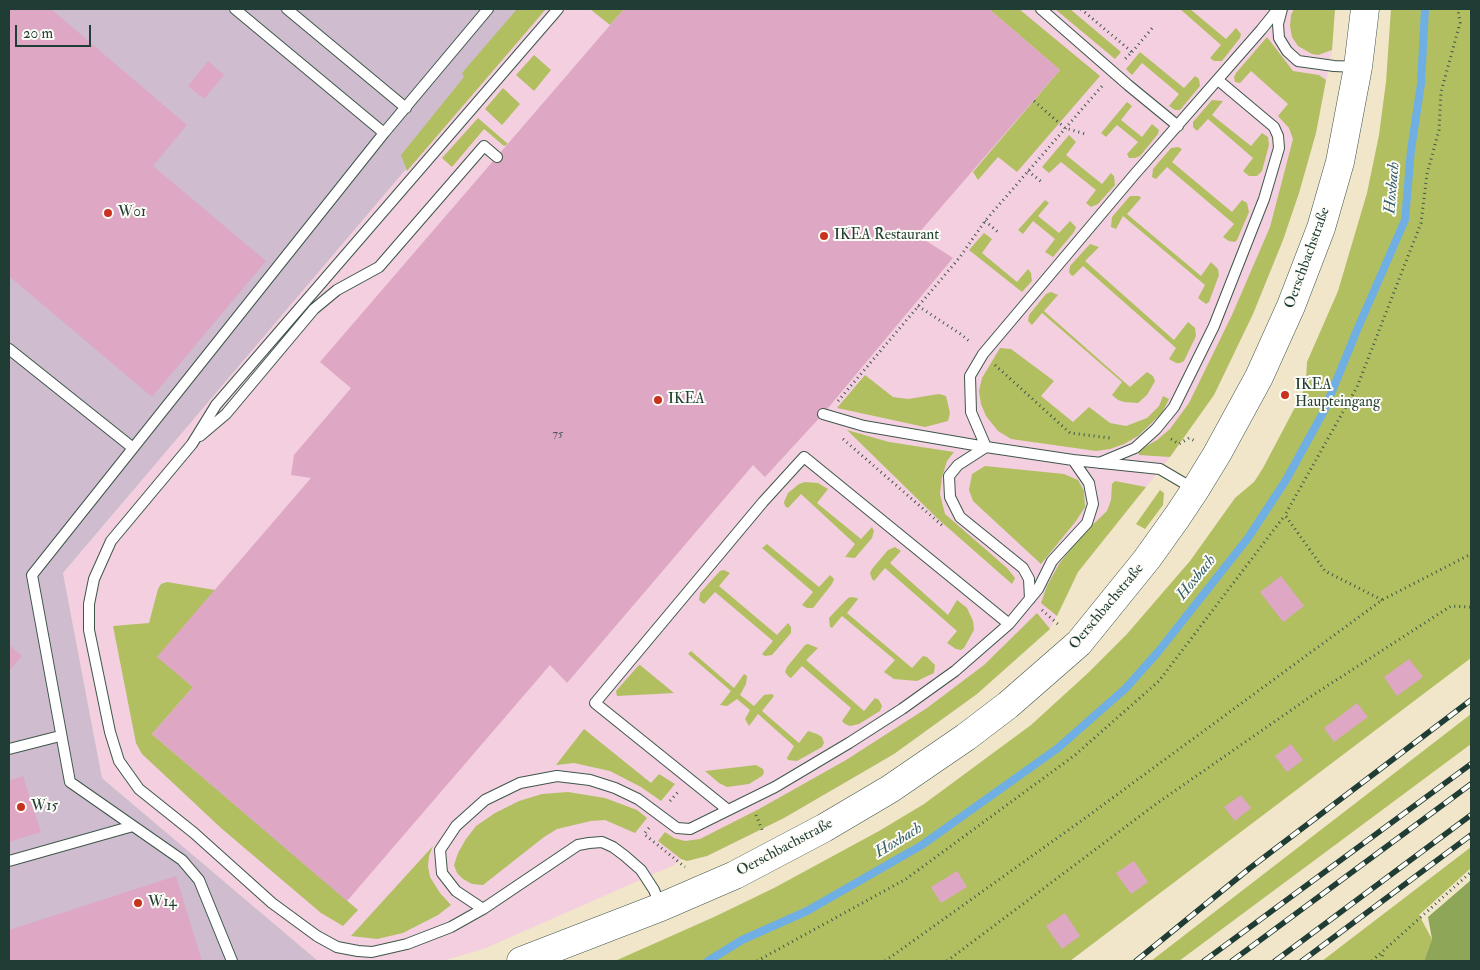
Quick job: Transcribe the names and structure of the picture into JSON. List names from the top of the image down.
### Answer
{
  "streets": {
    "main road": ["Oerschbachstraße"]
  },
  "water": ["Hoxbach"],
  "places": [
    "W01",
    "IKEA Restaurant",
    "IKEA Haupteingang",
    "IKEA",
    "W15",
    "W14"
  ],
  "house_numbers": ["75"],
  "scale_bar": "20 m"
}
